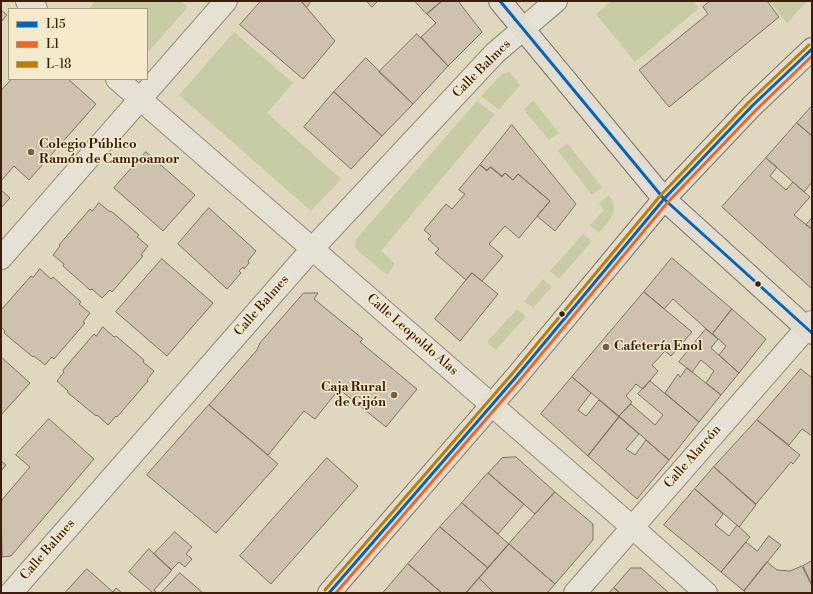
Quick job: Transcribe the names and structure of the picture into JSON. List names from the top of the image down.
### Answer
{
  "streets": {
    "street": ["Calle Balmes", "Calle Leopoldo Alas", "Calle Alarcón"]
  },
  "crossings": [
    ["Calle Balmes", "Calle Leopoldo Alas"],
    ["Calle Leopoldo Alas", "Calle Alarcón"]
  ],
  "places": ["Colegio Público Ramón de Campoamor", "Cafetería Enol", "Caja Rural de Gijón"],
  "lines": ["transit line L15", "transit line L-18", "transit line L1"],
  "legend": ["L15", "L1", "L-18"]
}
